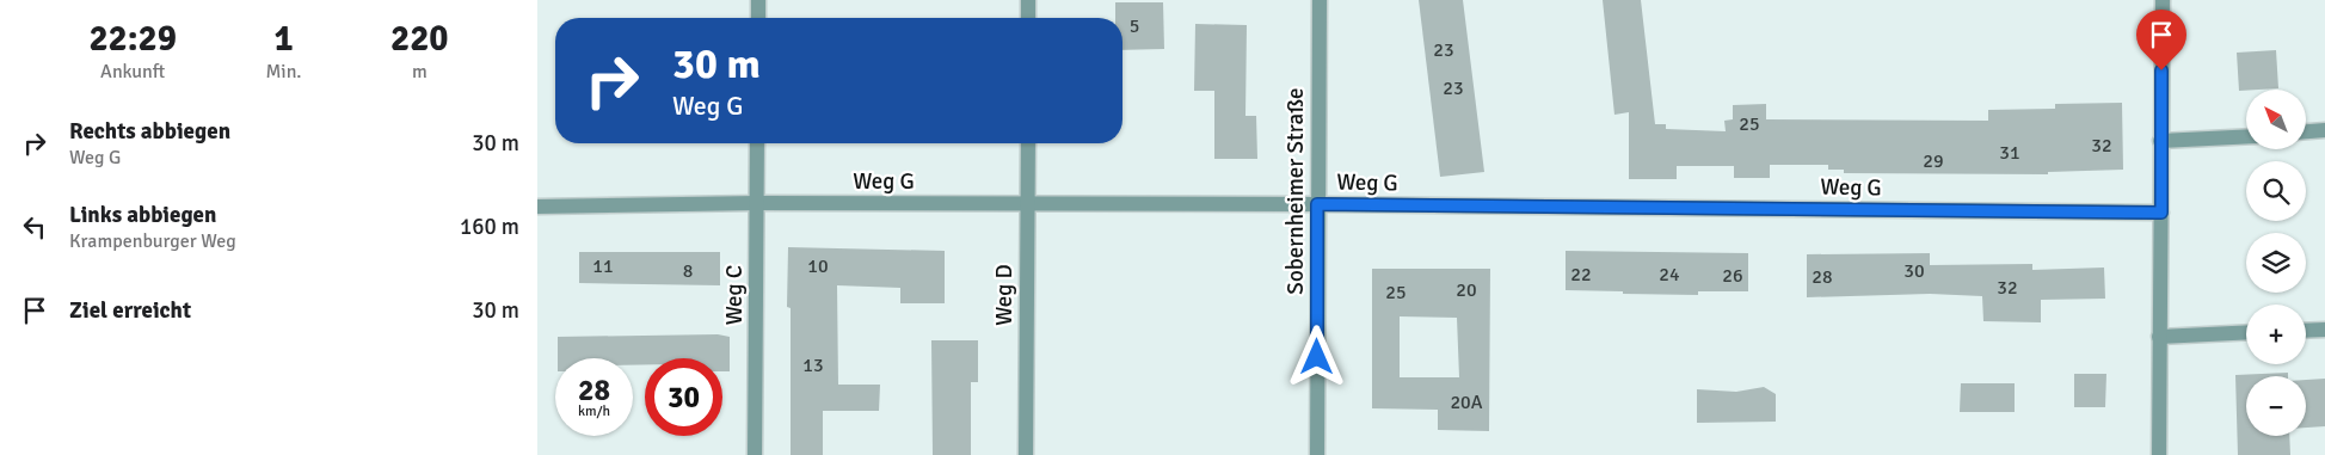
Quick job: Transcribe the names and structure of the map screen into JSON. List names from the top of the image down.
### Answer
{
  "streets": {
    "street": [
      "Weg G",
      "Sobernheimer Straße",
      "Weg C",
      "Weg D"
    ]
  },
  "crossings": [
    ["Weg G", "Sobernheimer Straße"],
    ["Weg G", "Weg C"],
    ["Weg G", "Weg D"]
  ],
  "house_numbers": [
    "5",
    "23",
    "23",
    "25",
    "32",
    "31",
    "29",
    "11",
    "10",
    "8",
    "30",
    "22",
    "24",
    "26",
    "28",
    "32",
    "20",
    "25",
    "13",
    "20A"
  ],
  "north": "top left",
  "page": {
    "eta": [
      "22:29",
      "Ankunft",
      "1",
      "Min.",
      "220",
      "m"
    ],
    "turn": ["30 m", "Weg G"],
    "map_buttons": ["+", "−"],
    "list": [
      {
        "name": "Rechts abbiegen",
        "note": "Weg G",
        "value": "30 m"
      },
      {
        "name": "Links abbiegen",
        "note": "Krampenburger Weg",
        "value": "160 m"
      },
      {
        "name": "Ziel erreicht",
        "value": "30 m"
      }
    ],
    "speed": "28 km/h",
    "limit": "30"
  }
}
